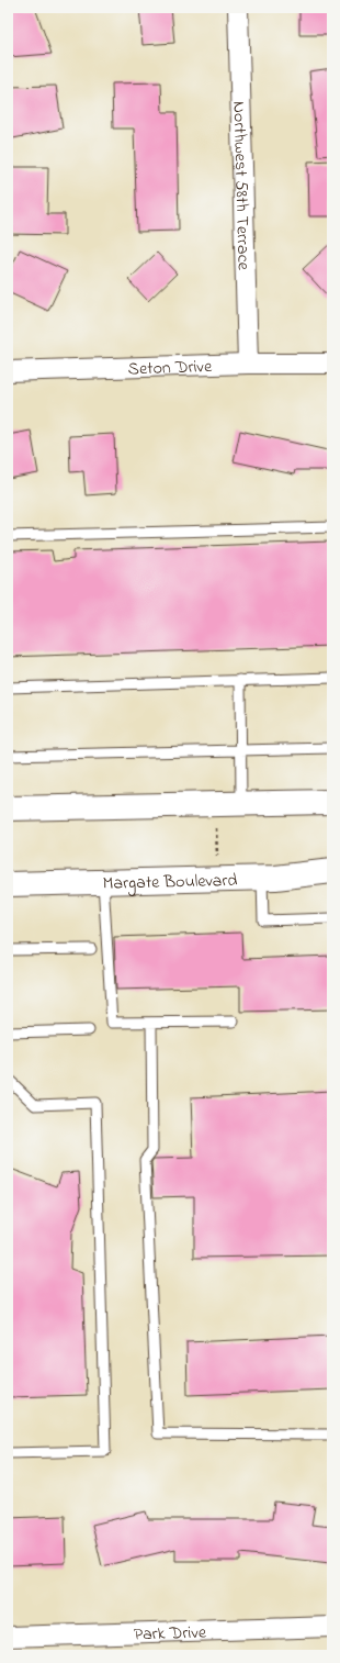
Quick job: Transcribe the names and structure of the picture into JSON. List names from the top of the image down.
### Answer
{
  "streets": {
    "street": [
      "Northwest 58th Terrace",
      "Seton Drive",
      "Margate Boulevard",
      "Park Drive"
    ]
  },
  "crossings": [
    ["Northwest 58th Terrace", "Seton Drive"]
  ]
}
